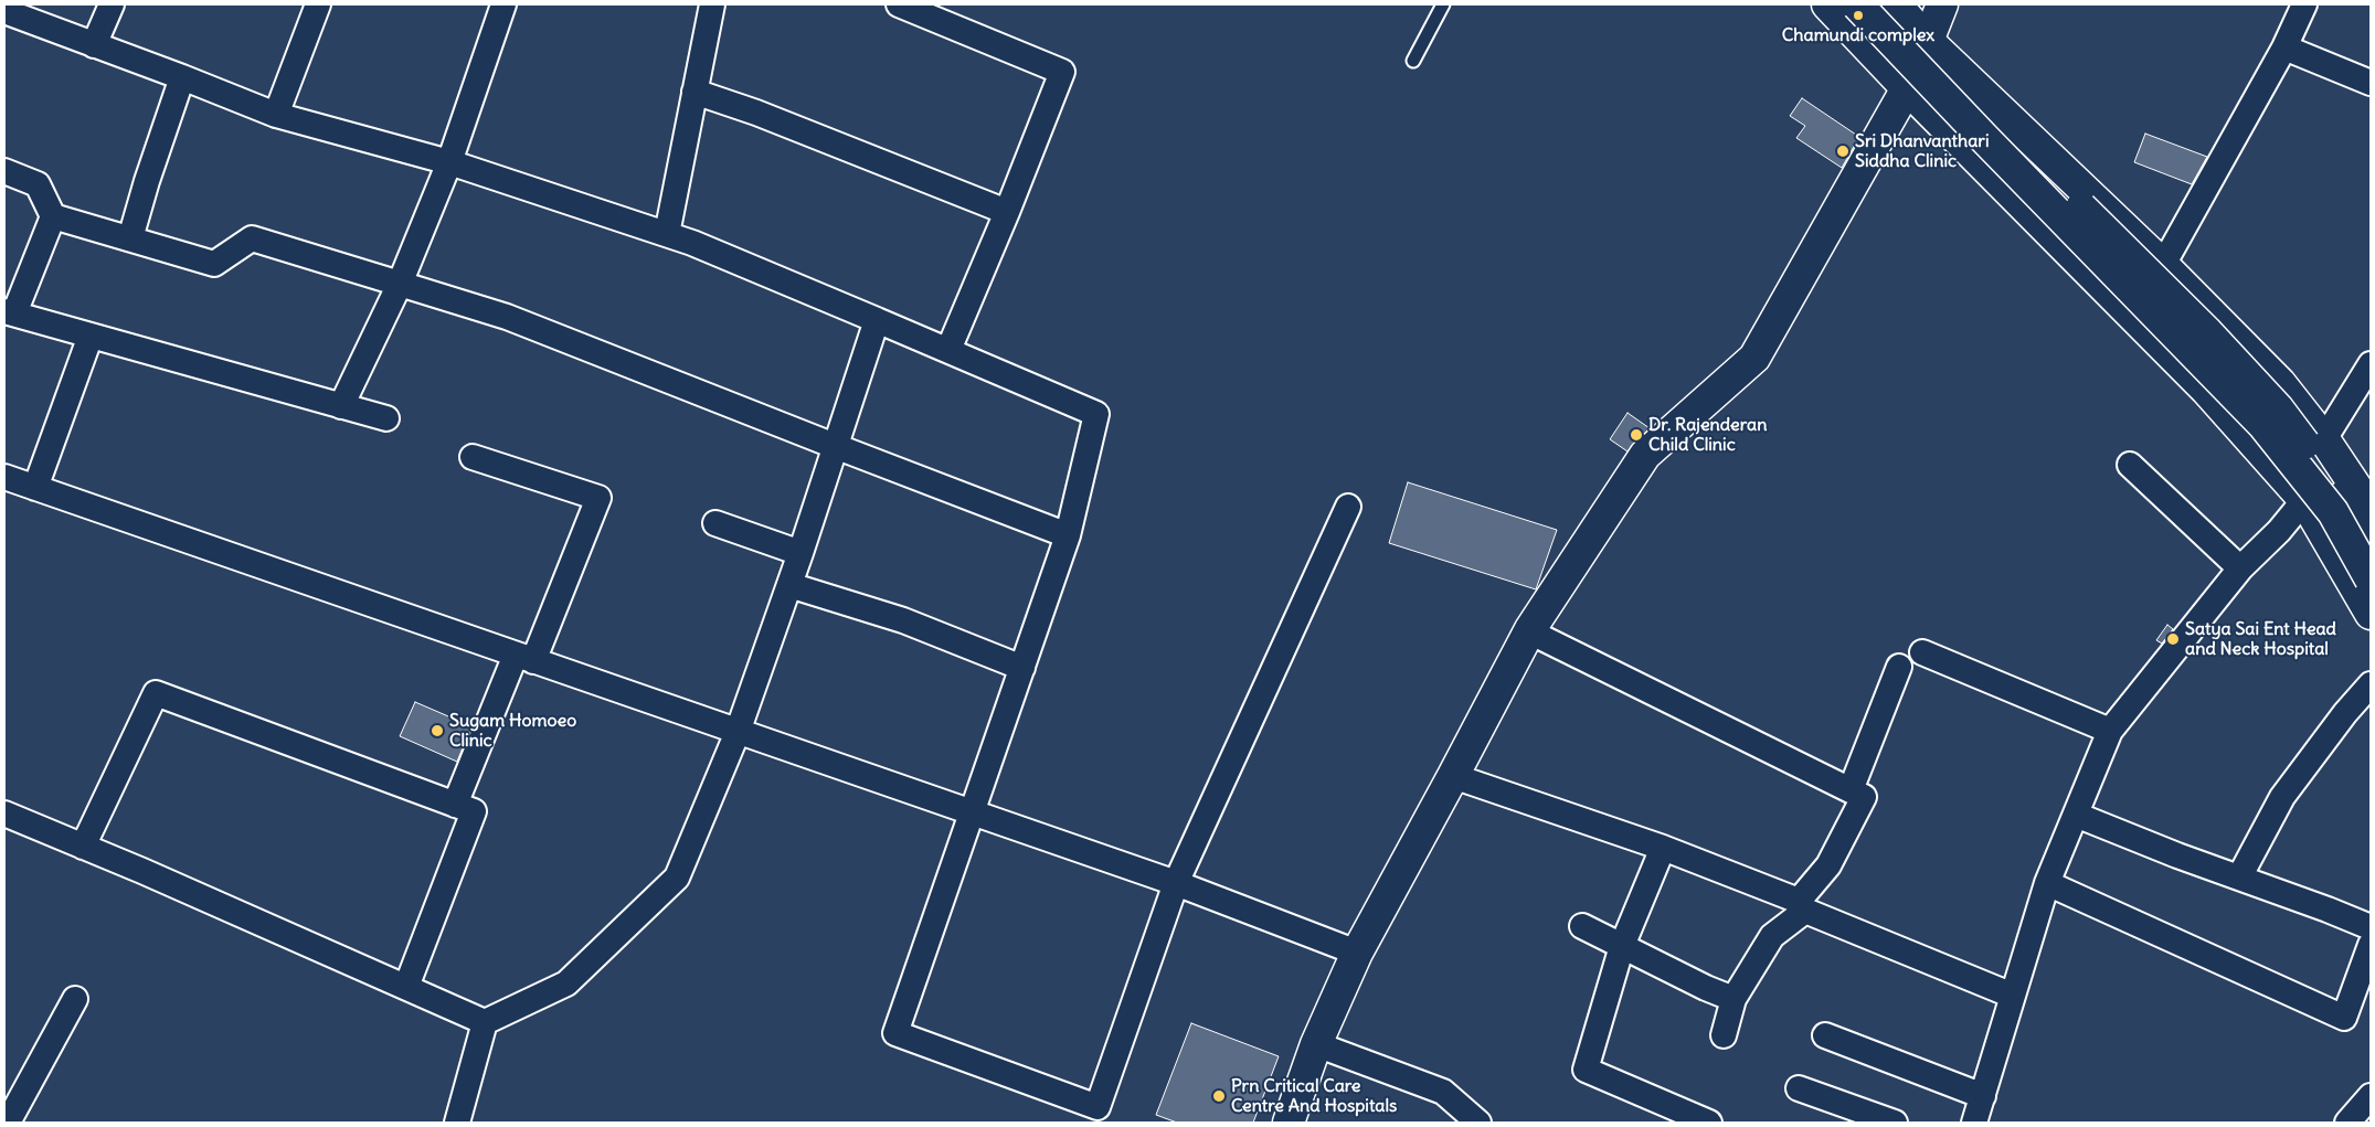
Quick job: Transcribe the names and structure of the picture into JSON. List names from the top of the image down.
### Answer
{
  "places": [
    "Chamundi complex",
    "Sri Dhanvanthari Siddha Clinic",
    "Dr. Rajenderan Child Clinic",
    "Satya Sai Ent Head and Neck Hospital",
    "Sugam Homoeo Clinic",
    "Prn Critical Care Centre And Hospitals"
  ]
}
